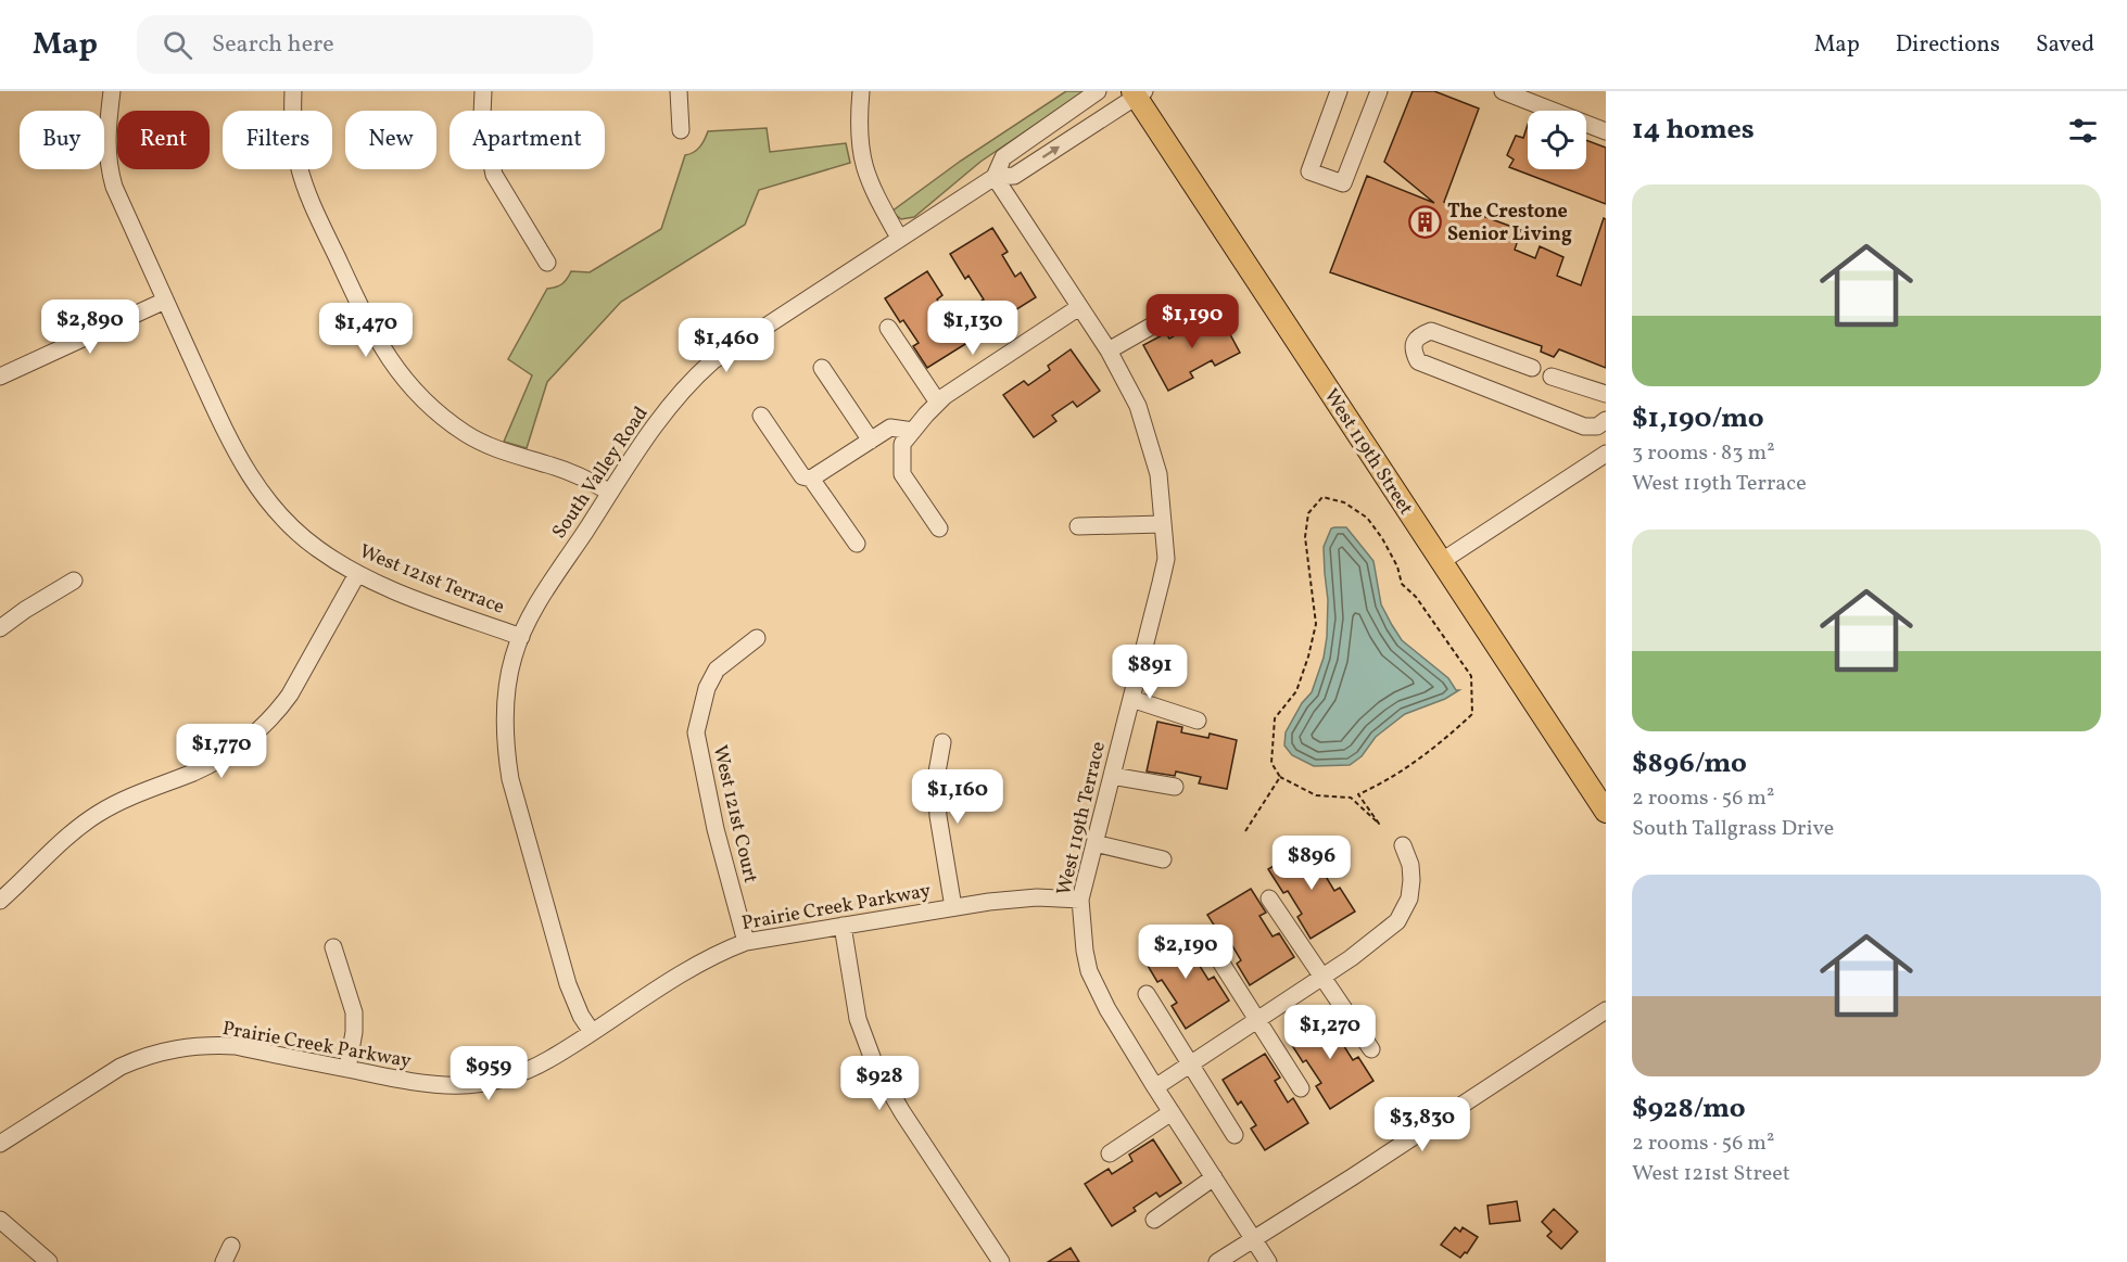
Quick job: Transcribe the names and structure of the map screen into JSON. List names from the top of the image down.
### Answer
{
  "streets": {
    "main road": ["West 119th Street"],
    "street": [
      "South Valley Road",
      "West 121st Terrace",
      "West 121st Court",
      "West 119th Terrace",
      "Prairie Creek Parkway"
    ]
  },
  "crossings": [
    ["West 119th Street", "South Valley Road"],
    ["South Valley Road", "West 121st Terrace"],
    ["South Valley Road", "West 119th Terrace"],
    ["West 121st Terrace", "Prairie Creek Parkway"],
    ["West 121st Court", "Prairie Creek Parkway"],
    ["West 119th Terrace", "Prairie Creek Parkway"]
  ],
  "places": {
    "building": ["The Crestone Senior Living"]
  },
  "page": {
    "header": "Map",
    "search": "Search here",
    "nav": ["Map", "Directions", "Saved"],
    "heading": "14 homes",
    "chip": [
      "Buy",
      "Rent",
      "Filters",
      "New",
      "Apartment"
    ],
    "list": [
      {
        "name": "$1,190/mo",
        "note": "3 rooms · 83 m² · West 119th Terrace"
      },
      {
        "name": "$896/mo",
        "note": "2 rooms · 56 m² · South Tallgrass Drive"
      },
      {
        "name": "$928/mo",
        "note": "2 rooms · 56 m² · West 121st Street"
      }
    ],
    "price": [
      "$1,190",
      "$2,890",
      "$1,130",
      "$1,470",
      "$1,460",
      "$891",
      "$1,770",
      "$1,160",
      "$896",
      "$2,190",
      "$1,270",
      "$959",
      "$928",
      "$3,830"
    ]
  }
}
